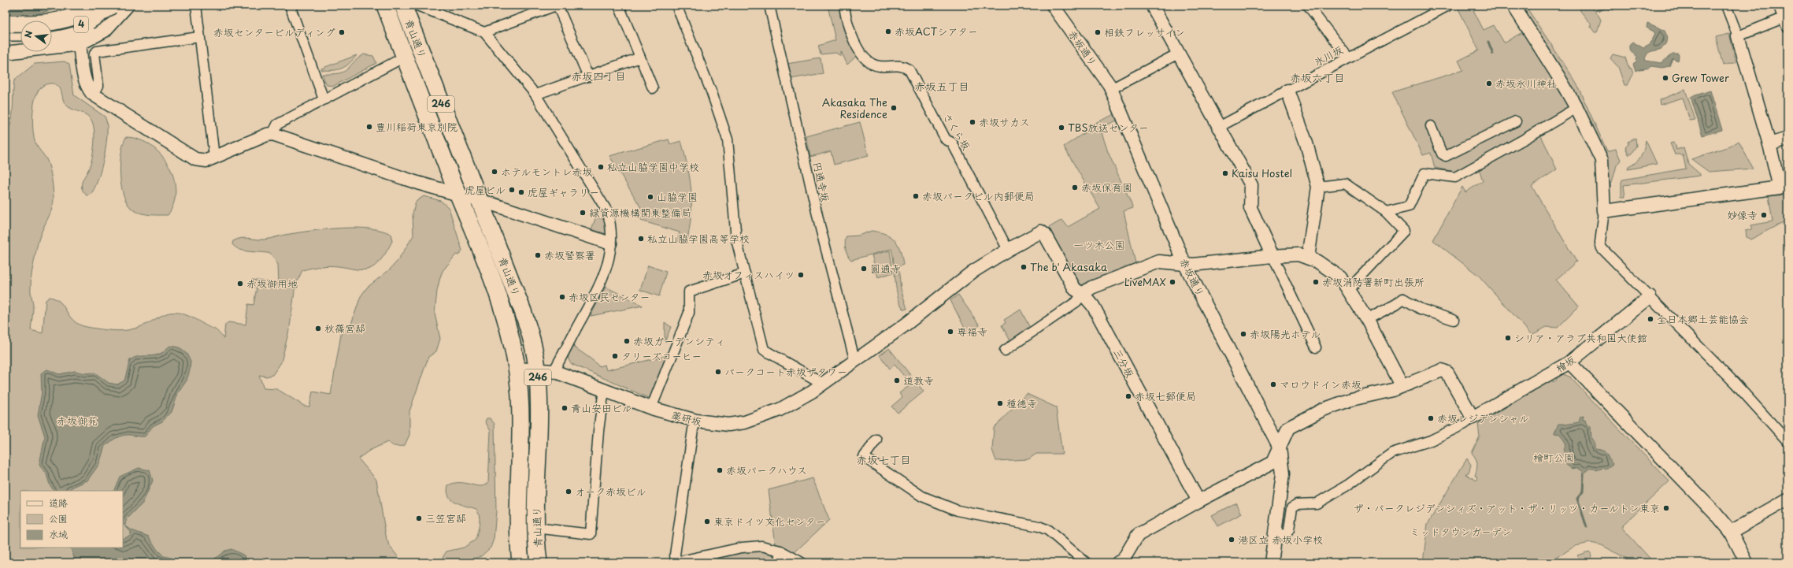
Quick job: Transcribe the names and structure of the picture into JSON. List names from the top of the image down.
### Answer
{
  "streets": {
    "highway": ["4", "青山通り", "246"],
    "street": [
      "赤坂通り",
      "氷川坂",
      "さくら坂",
      "円通寺坂",
      "三分坂",
      "檜坂",
      "薬研坂"
    ]
  },
  "crossings": [
    ["青山通り", "薬研坂"],
    ["さくら坂", "薬研坂"],
    ["円通寺坂", "薬研坂"],
    ["三分坂", "薬研坂"]
  ],
  "districts": [
    "赤坂四丁目",
    "赤坂六丁目",
    "赤坂五丁目",
    "赤坂七丁目"
  ],
  "parks": [
    "一ツ木公園",
    "赤坂御苑",
    "檜町公園",
    "ミッドタウンガーデン"
  ],
  "places": [
    "赤坂ACTシアター",
    "赤坂センタービルディング",
    "相鉄フレッサイン",
    "Grew Tower",
    "赤坂氷川神社",
    "Akasaka The Residence",
    "赤坂サカス",
    "豊川稲荷東京別院",
    "TBS放送センター",
    "私立山脇学園中学校",
    "ホテルモントレ赤坂",
    "Kaisu Hostel",
    "赤坂保育園",
    "虎屋ビル",
    "虎屋ギャラリー",
    "赤坂パークビル内郵便局",
    "山脇学園",
    "緑資源機構関東整備局",
    "妙像寺",
    "私立山脇学園高等学校",
    "赤坂警察署",
    "The b' Akasaka",
    "圓通寺",
    "赤坂オフィスハイツ",
    "LiveMAX",
    "赤坂消防署新町出張所",
    "赤坂御用地",
    "赤坂区民センター",
    "全日本郷土芸能協会",
    "秋篠宮邸",
    "専福寺",
    "赤坂陽光ホテル",
    "シリア・アラブ共和国大使館",
    "赤坂ガーデンシティ",
    "タリーズコーヒー",
    "パークコート赤坂ザタワー",
    "道教寺",
    "マロウドイン赤坂",
    "赤坂七郵便局",
    "種徳寺",
    "青山安田ビル",
    "赤坂レジデンシャル",
    "赤坂パークハウス",
    "オーク赤坂ビル",
    "ザ・パークレジデンシィズ・アット・ザ・リッツ・カールトン東京",
    "三笠宮邸",
    "東京ドイツ文化センター",
    "港区立 赤坂小学校"
  ],
  "legend": ["道路", "公園", "水域"],
  "north": "left"
}
